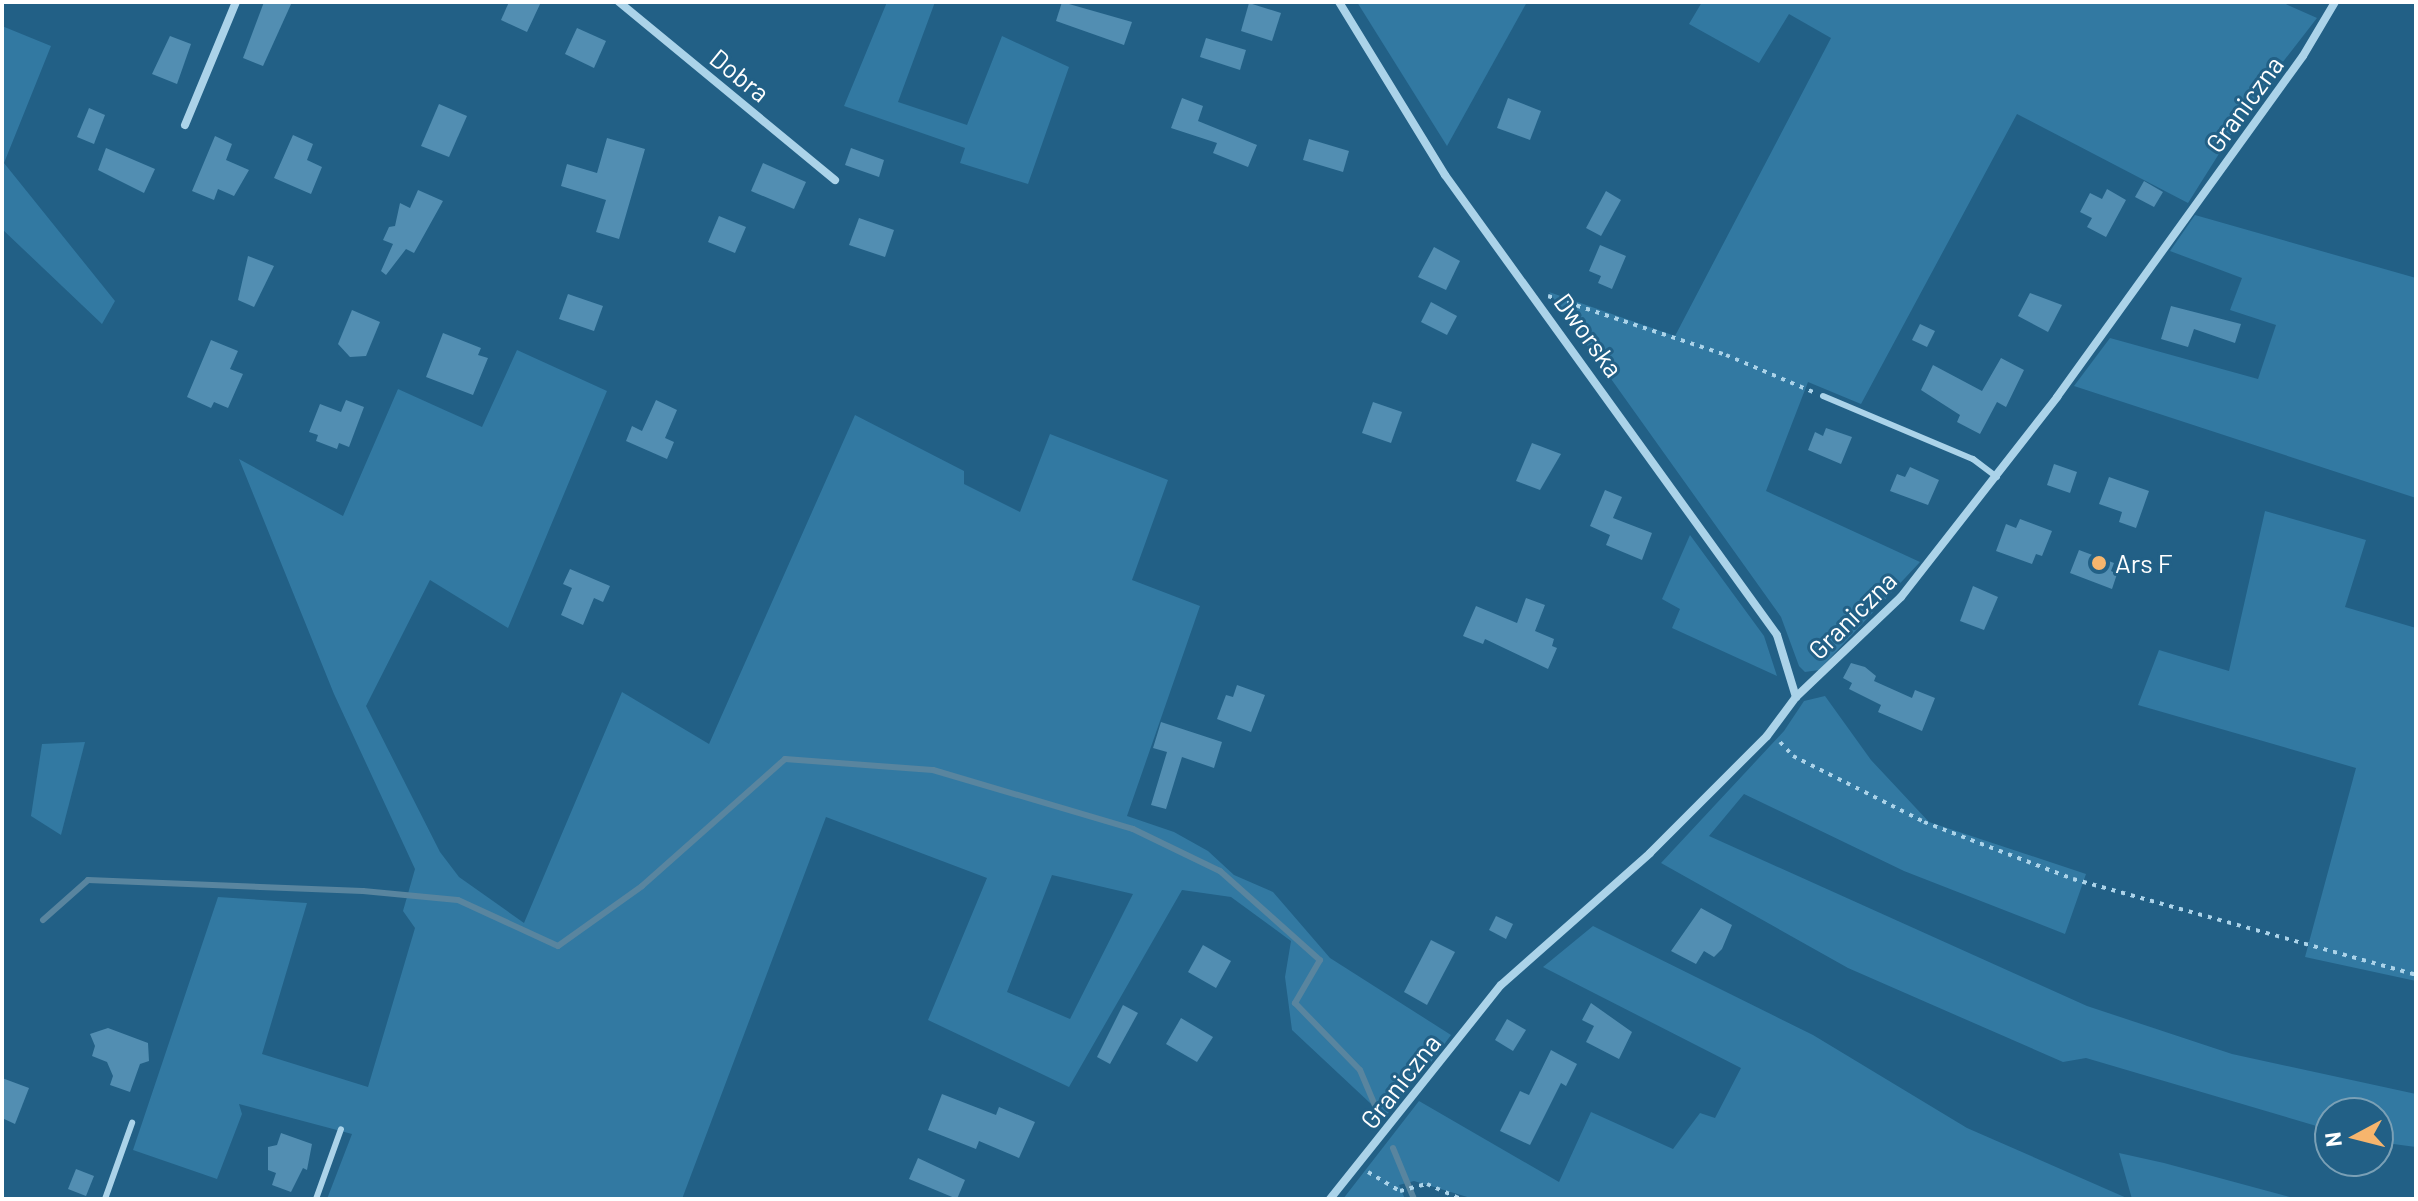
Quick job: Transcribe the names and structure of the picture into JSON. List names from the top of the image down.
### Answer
{
  "streets": {
    "street": ["Dobra", "Graniczna", "Dworska"]
  },
  "crossings": [
    ["Graniczna", "Dworska"]
  ],
  "places": ["Ars F"],
  "north": "left"
}
